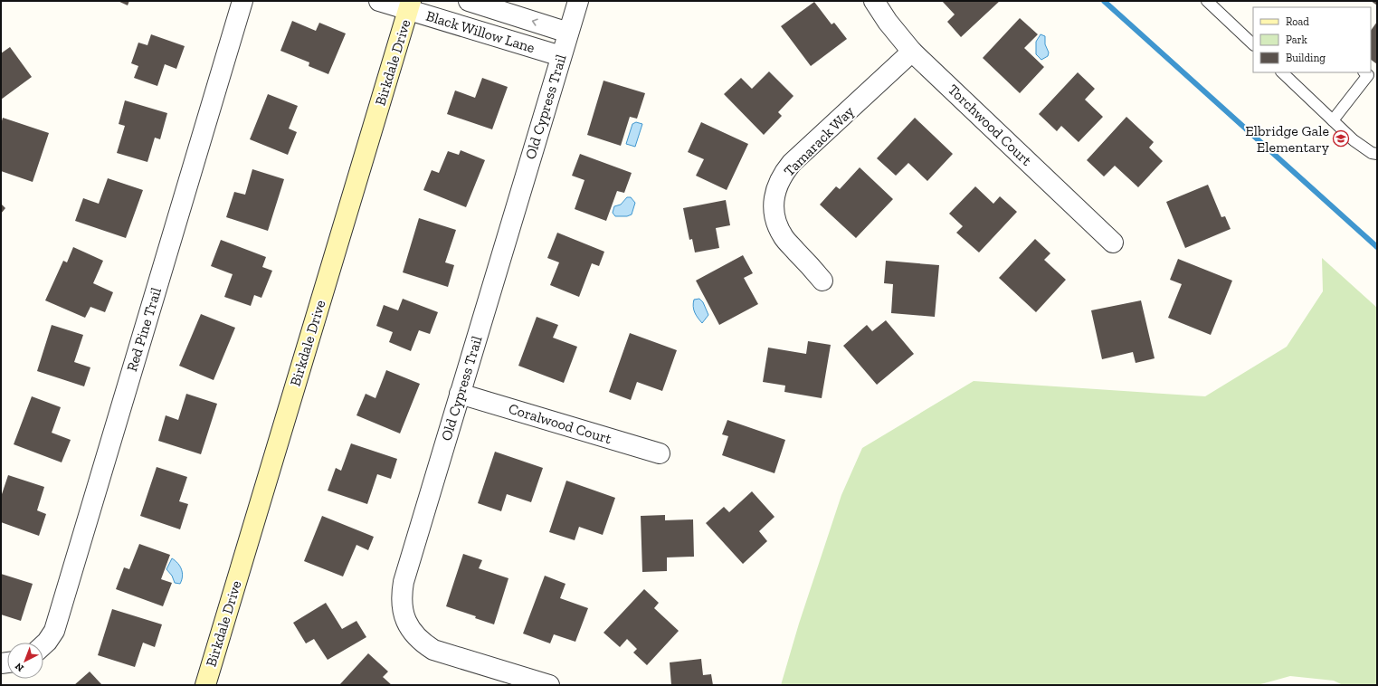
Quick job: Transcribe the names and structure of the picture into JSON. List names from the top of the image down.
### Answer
{
  "streets": {
    "street": [
      "Black Willow Lane",
      "Birkdale Drive",
      "Old Cypress Trail",
      "Torchwood Court",
      "Tamarack Way",
      "Red Pine Trail",
      "Coralwood Court"
    ]
  },
  "crossings": [
    ["Black Willow Lane", "Birkdale Drive"],
    ["Black Willow Lane", "Old Cypress Trail"],
    ["Old Cypress Trail", "Coralwood Court"],
    ["Torchwood Court", "Tamarack Way"]
  ],
  "places": {
    "school or university": ["Elbridge Gale Elementary"]
  },
  "legend": ["Road", "Park", "Building"],
  "north": "bottom left"
}
